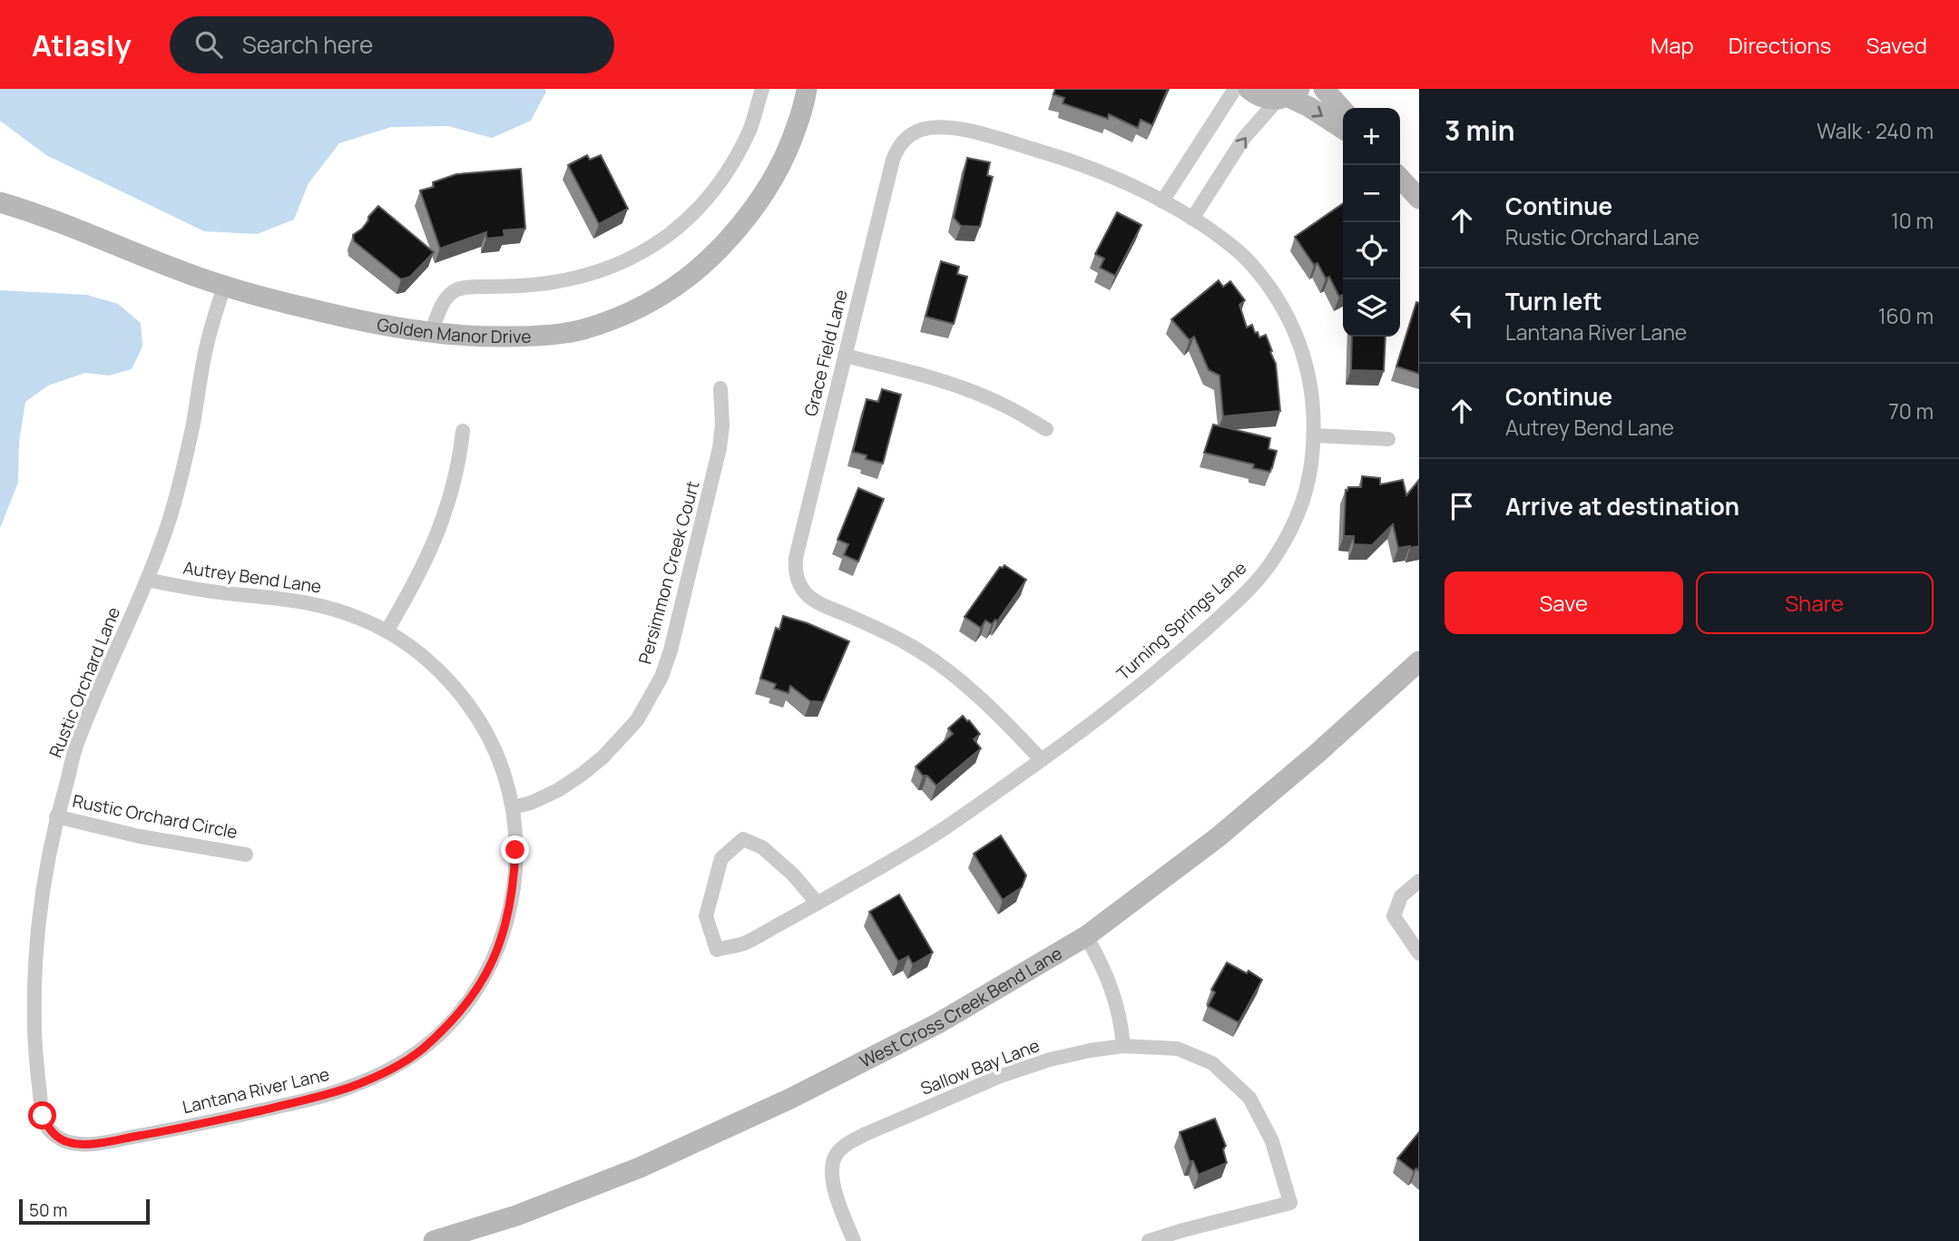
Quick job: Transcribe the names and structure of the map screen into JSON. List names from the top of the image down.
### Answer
{
  "streets": {
    "main road": ["Golden Manor Drive", "West Cross Creek Bend Lane"],
    "street": [
      "Grace Field Lane",
      "Persimmon Creek Court",
      "Autrey Bend Lane",
      "Turning Springs Lane",
      "Rustic Orchard Lane",
      "Rustic Orchard Circle",
      "Sallow Bay Lane",
      "Lantana River Lane"
    ]
  },
  "crossings": [
    ["Golden Manor Drive", "Rustic Orchard Lane"],
    ["Grace Field Lane", "Turning Springs Lane"],
    ["Persimmon Creek Court", "Autrey Bend Lane"],
    ["Autrey Bend Lane", "Rustic Orchard Lane"],
    ["Autrey Bend Lane", "Lantana River Lane"],
    ["Rustic Orchard Lane", "Rustic Orchard Circle"],
    ["Rustic Orchard Lane", "Lantana River Lane"]
  ],
  "scale_bar": "50 m",
  "page": {
    "header": "Atlasly",
    "search": "Search here",
    "nav": ["Map", "Directions", "Saved"],
    "heading": ["3 min", "Walk · 240 m"],
    "map_buttons": ["+", "−"],
    "list": [
      ["Continue", "Rustic Orchard Lane", "10 m"],
      ["Turn left", "Lantana River Lane", "160 m"],
      ["Continue", "Autrey Bend Lane", "70 m"],
      "Arrive at destination"
    ],
    "buttons": ["Save", "Share"],
    "scale": "50 m"
  }
}
